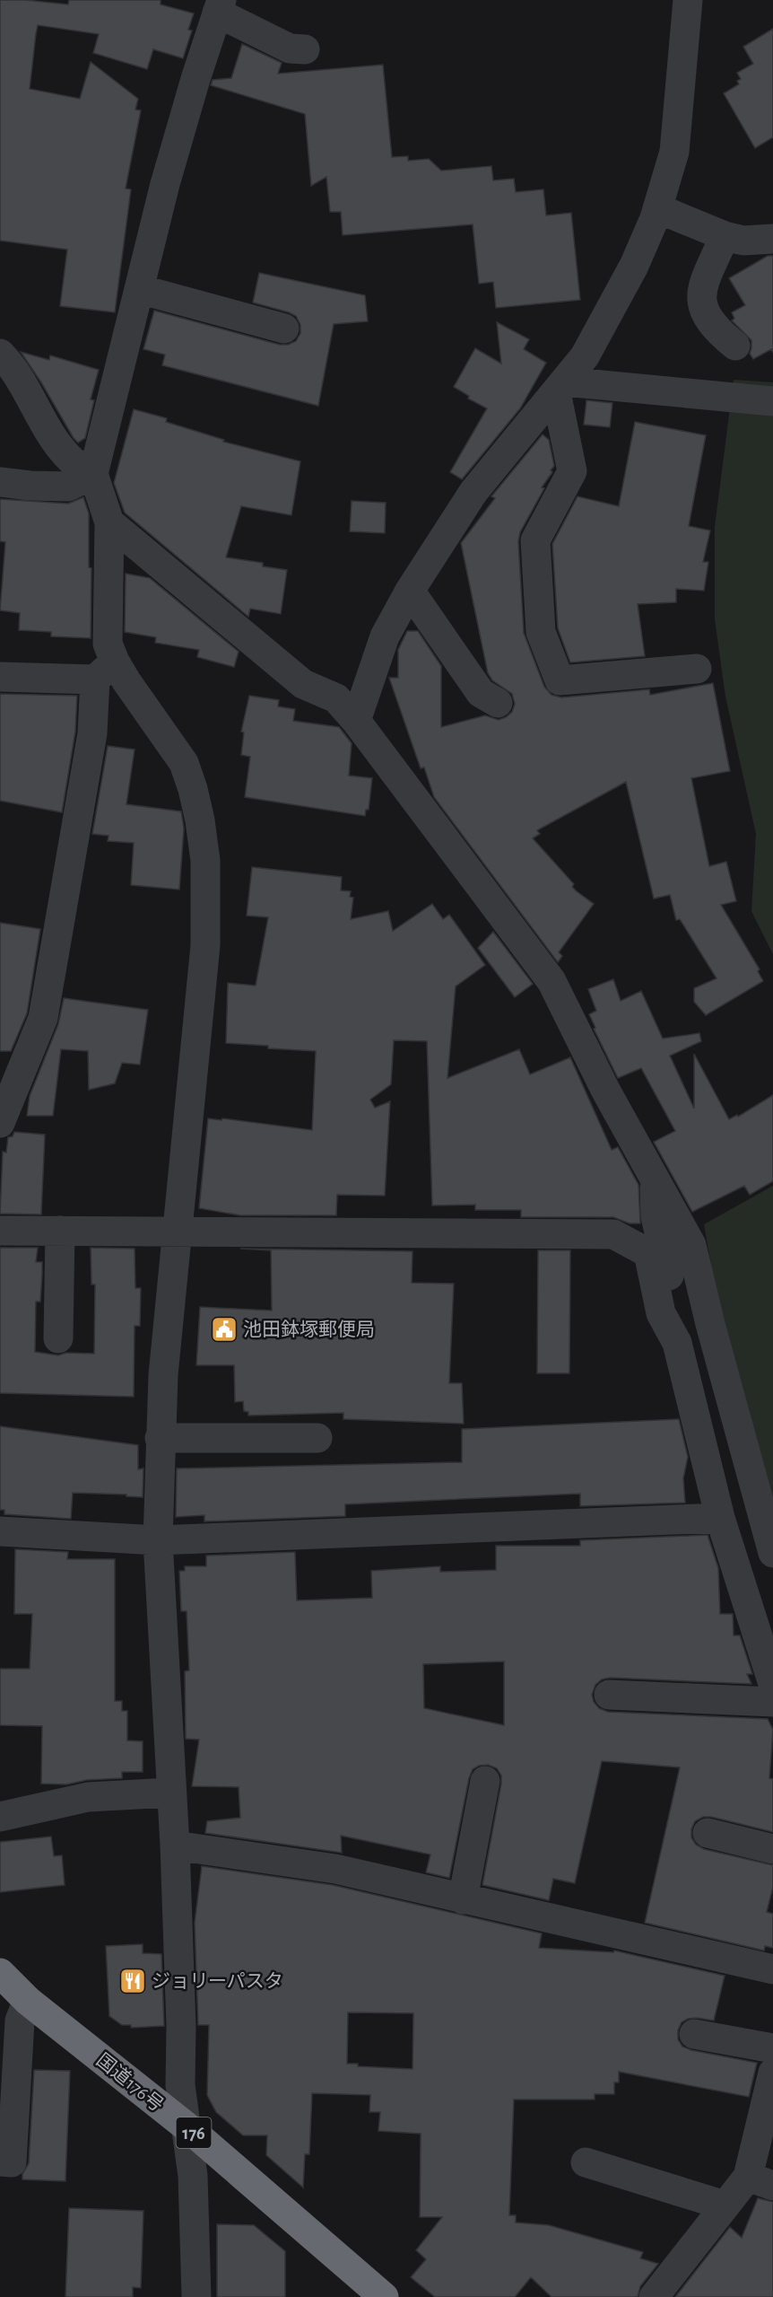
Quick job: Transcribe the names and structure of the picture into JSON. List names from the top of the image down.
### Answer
{
  "streets": {
    "highway": ["国道176号", "176"]
  },
  "places": {
    "public building": ["池田鉢塚郵便局"],
    "restaurant": ["ジョリーパスタ"]
  }
}
